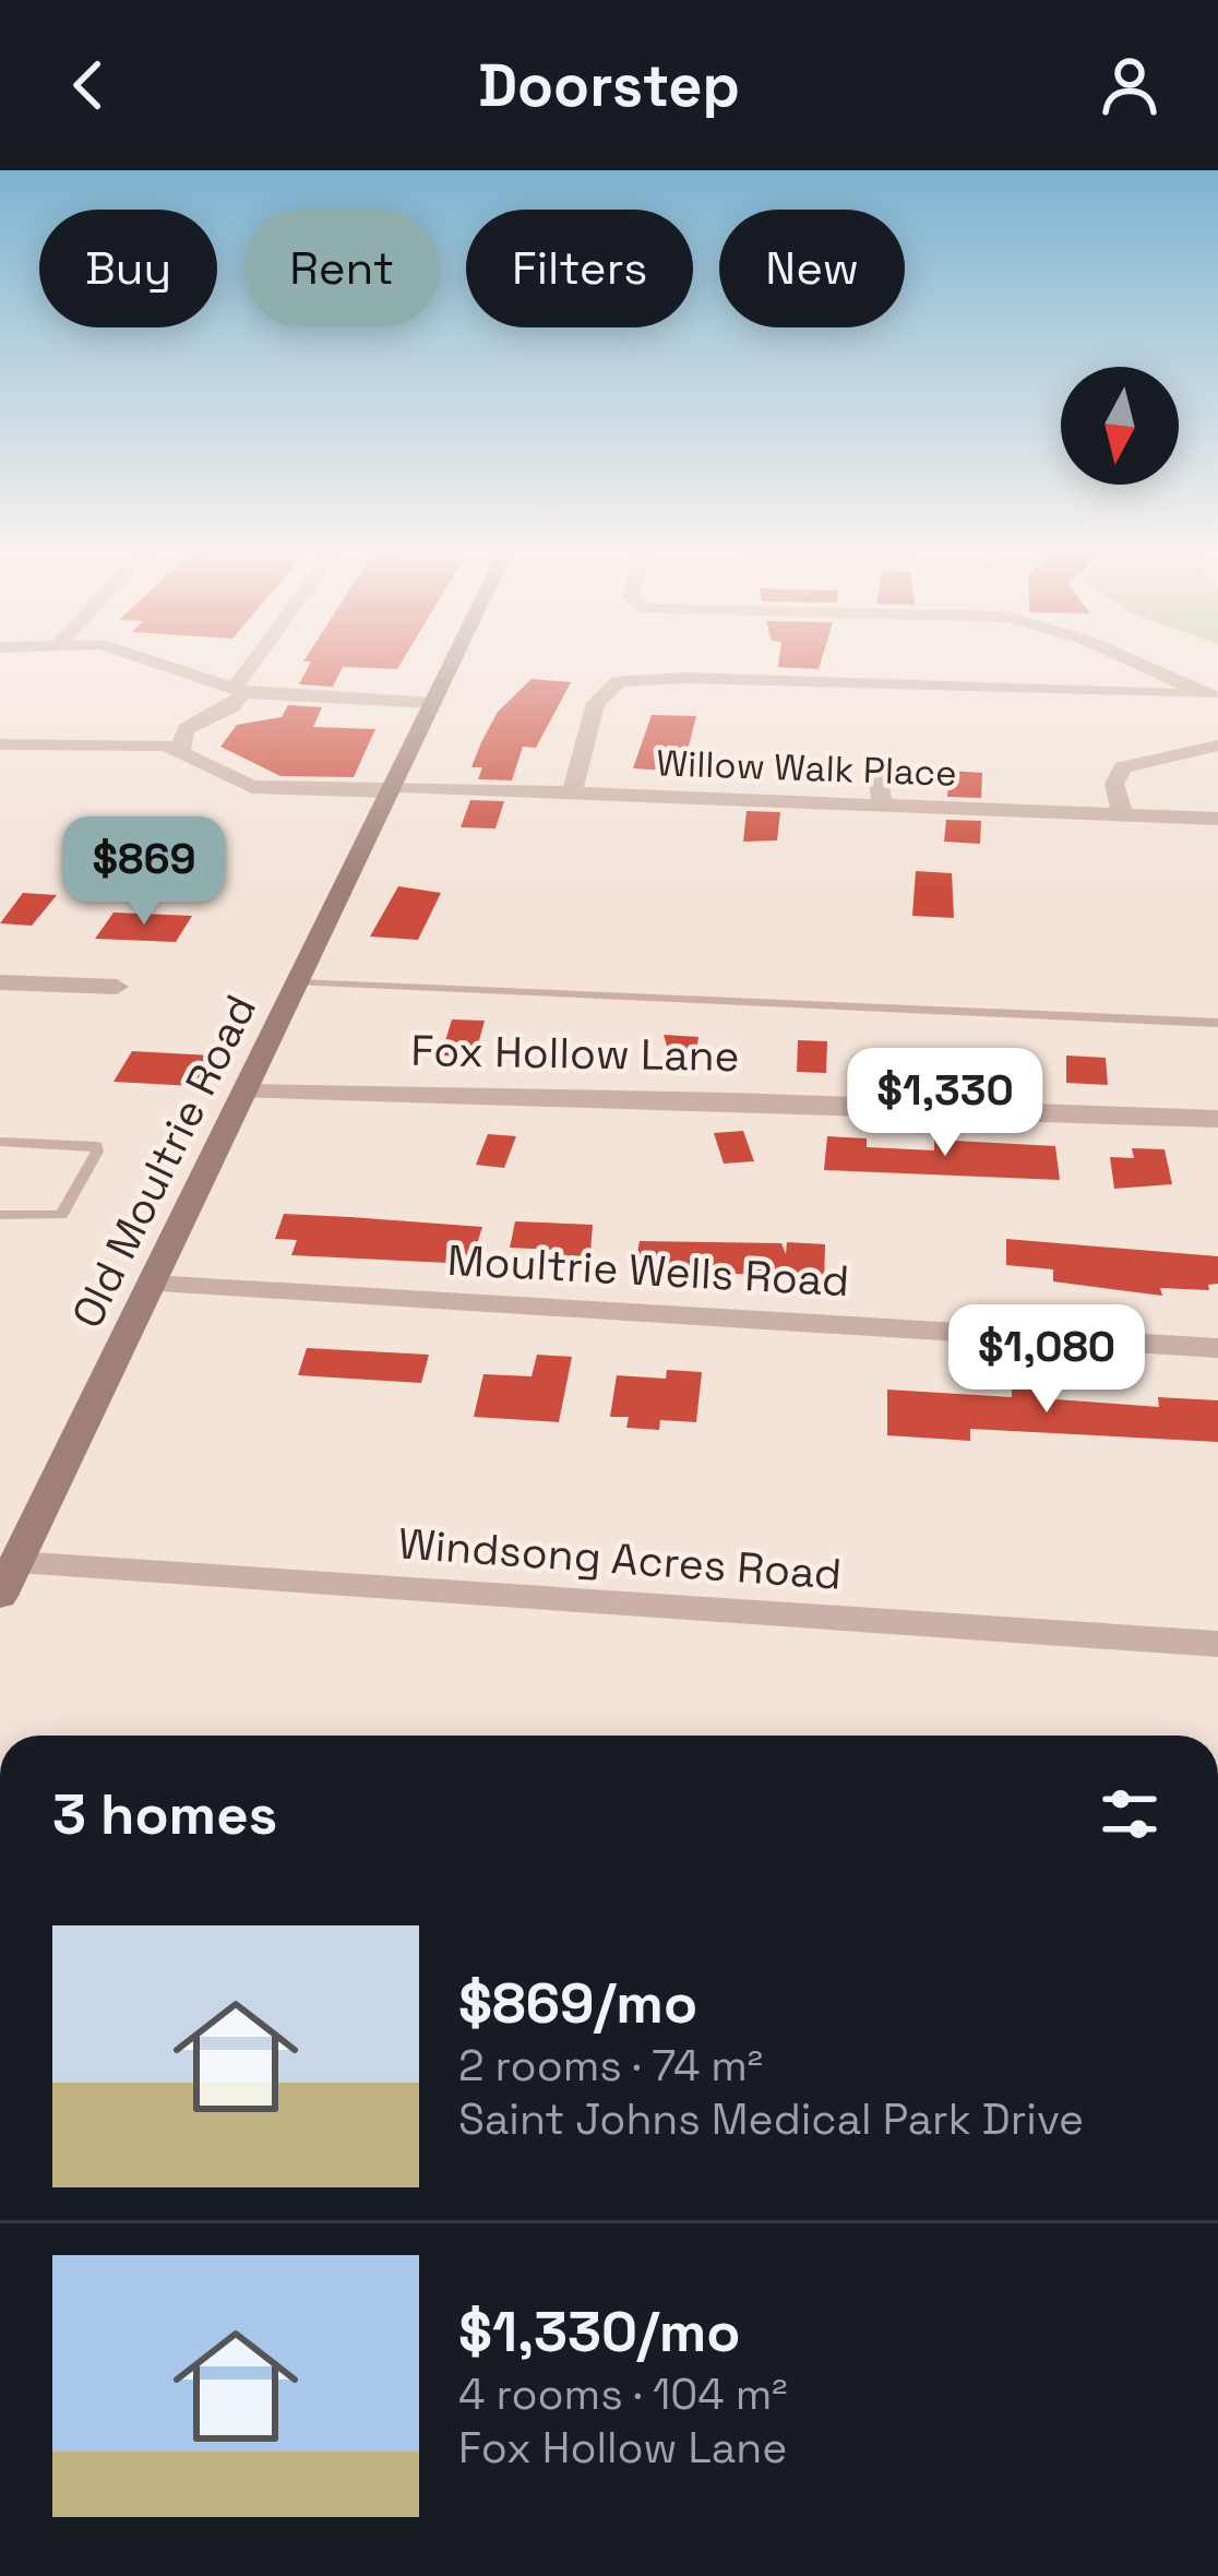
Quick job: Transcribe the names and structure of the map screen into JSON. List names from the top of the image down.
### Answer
{
  "streets": {
    "main road": ["Old Moultrie Road"],
    "street": [
      "Willow Walk Place",
      "Fox Hollow Lane",
      "Moultrie Wells Road",
      "Windsong Acres Road"
    ]
  },
  "crossings": [
    ["Willow Walk Place", "Old Moultrie Road"],
    ["Fox Hollow Lane", "Old Moultrie Road"],
    ["Old Moultrie Road", "Moultrie Wells Road"],
    ["Old Moultrie Road", "Windsong Acres Road"]
  ],
  "north": "bottom",
  "page": {
    "header": "Doorstep",
    "chip": [
      "Buy",
      "Rent",
      "Filters",
      "New"
    ],
    "price": ["$869", "$1,330", "$1,080"],
    "heading": "3 homes",
    "list": [
      {
        "name": "$869/mo",
        "note": "2 rooms · 74 m² · Saint Johns Medical Park Drive"
      },
      {
        "name": "$1,330/mo",
        "note": "4 rooms · 104 m² · Fox Hollow Lane"
      }
    ]
  }
}
